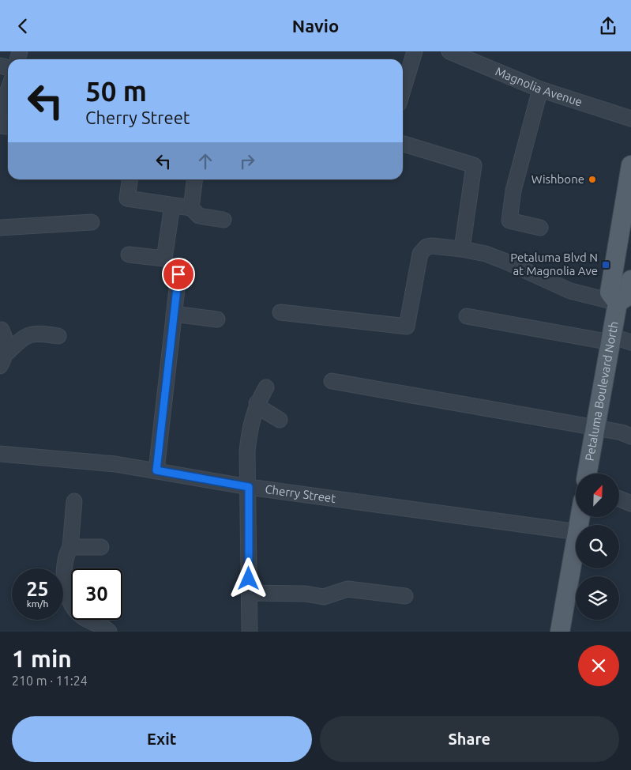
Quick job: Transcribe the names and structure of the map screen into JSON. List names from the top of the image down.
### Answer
{
  "streets": {
    "main road": ["Petaluma Boulevard North"],
    "street": ["Magnolia Avenue", "Cherry Street"]
  },
  "places": {
    "other": ["Wishbone"],
    "transit": ["Petaluma Blvd N at Magnolia Ave"]
  },
  "north": "top right",
  "page": {
    "header": "Navio",
    "turn": ["50 m", "Cherry Street"],
    "speed": "25 km/h",
    "limit": "30",
    "heading": ["1 min", "210 m · 11:24"],
    "buttons": ["Exit", "Share"]
  }
}
